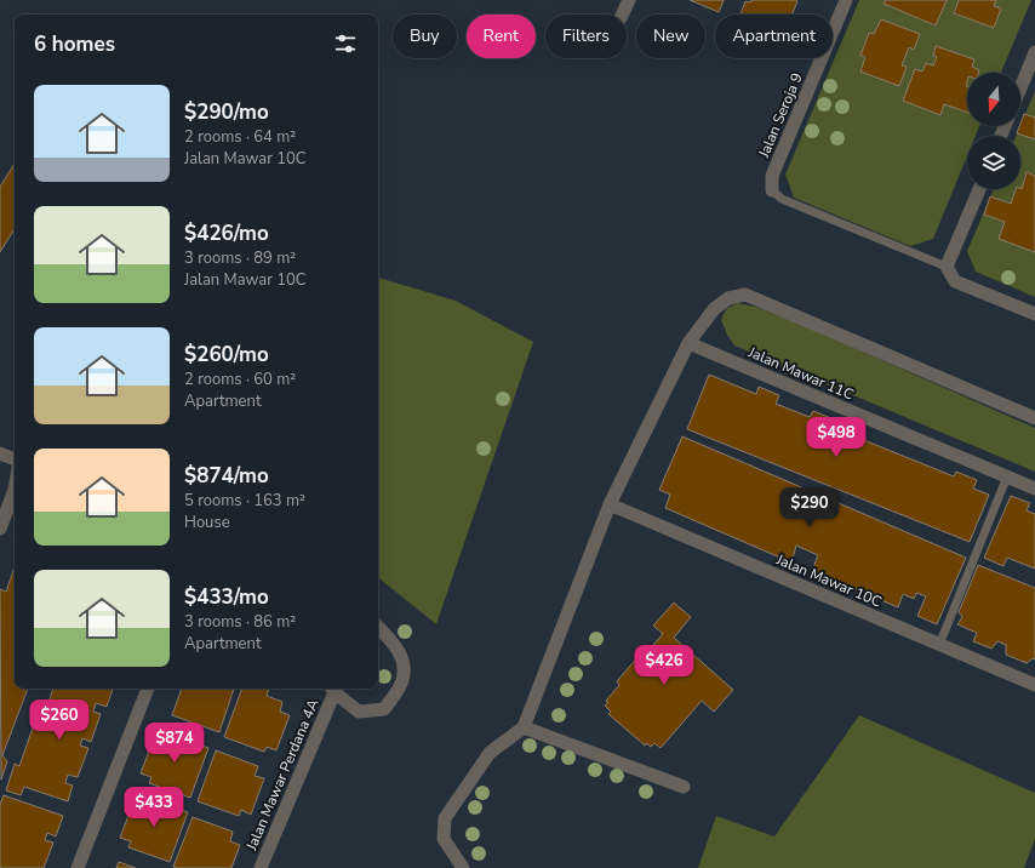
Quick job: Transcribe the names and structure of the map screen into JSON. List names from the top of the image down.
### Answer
{
  "streets": {
    "street": [
      "Jalan Seroja 9",
      "Jalan Mawar 11C",
      "Jalan Mawar 10C",
      "Jalan Mawar Perdana 4A"
    ]
  },
  "north": "bottom",
  "page": {
    "chip": [
      "Buy",
      "Rent",
      "Filters",
      "New",
      "Apartment"
    ],
    "heading": "6 homes",
    "list": [
      {
        "name": "$290/mo",
        "note": "2 rooms · 64 m² · Jalan Mawar 10C"
      },
      {
        "name": "$426/mo",
        "note": "3 rooms · 89 m² · Jalan Mawar 10C"
      },
      {
        "name": "$260/mo",
        "note": "2 rooms · 60 m² · Apartment"
      },
      {
        "name": "$874/mo",
        "note": "5 rooms · 163 m² · House"
      },
      {
        "name": "$433/mo",
        "note": "3 rooms · 86 m² · Apartment"
      }
    ],
    "price": [
      "$498",
      "$290",
      "$426",
      "$260",
      "$874",
      "$433"
    ]
  }
}
